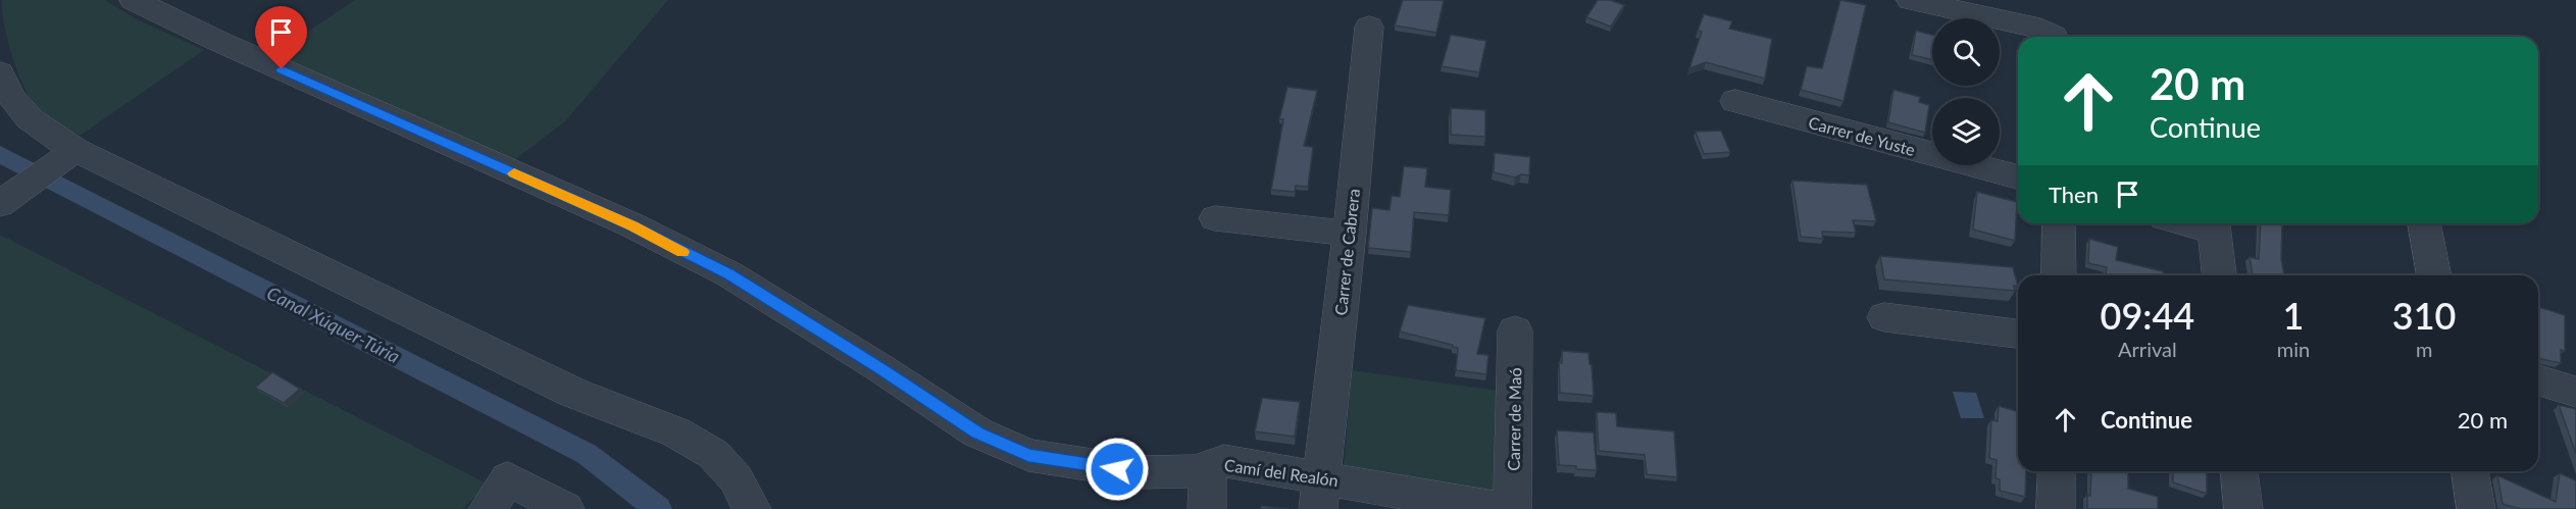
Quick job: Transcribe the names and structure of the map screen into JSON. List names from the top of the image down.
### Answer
{
  "streets": {
    "street": [
      "Carrer de Yuste",
      "Carrer de Cabrera",
      "Carrer de Maó",
      "Camí del Realón"
    ]
  },
  "crossings": [
    ["Carrer de Cabrera", "Camí del Realón"]
  ],
  "water": ["Canal Xúquer-Túria"],
  "page": {
    "turn": ["20 m", "Continue"],
    "then": "Then",
    "eta": [
      "09:44",
      "Arrival",
      "1",
      "min",
      "310",
      "m"
    ],
    "list": [
      {
        "name": "Continue",
        "value": "20 m"
      }
    ]
  }
}
